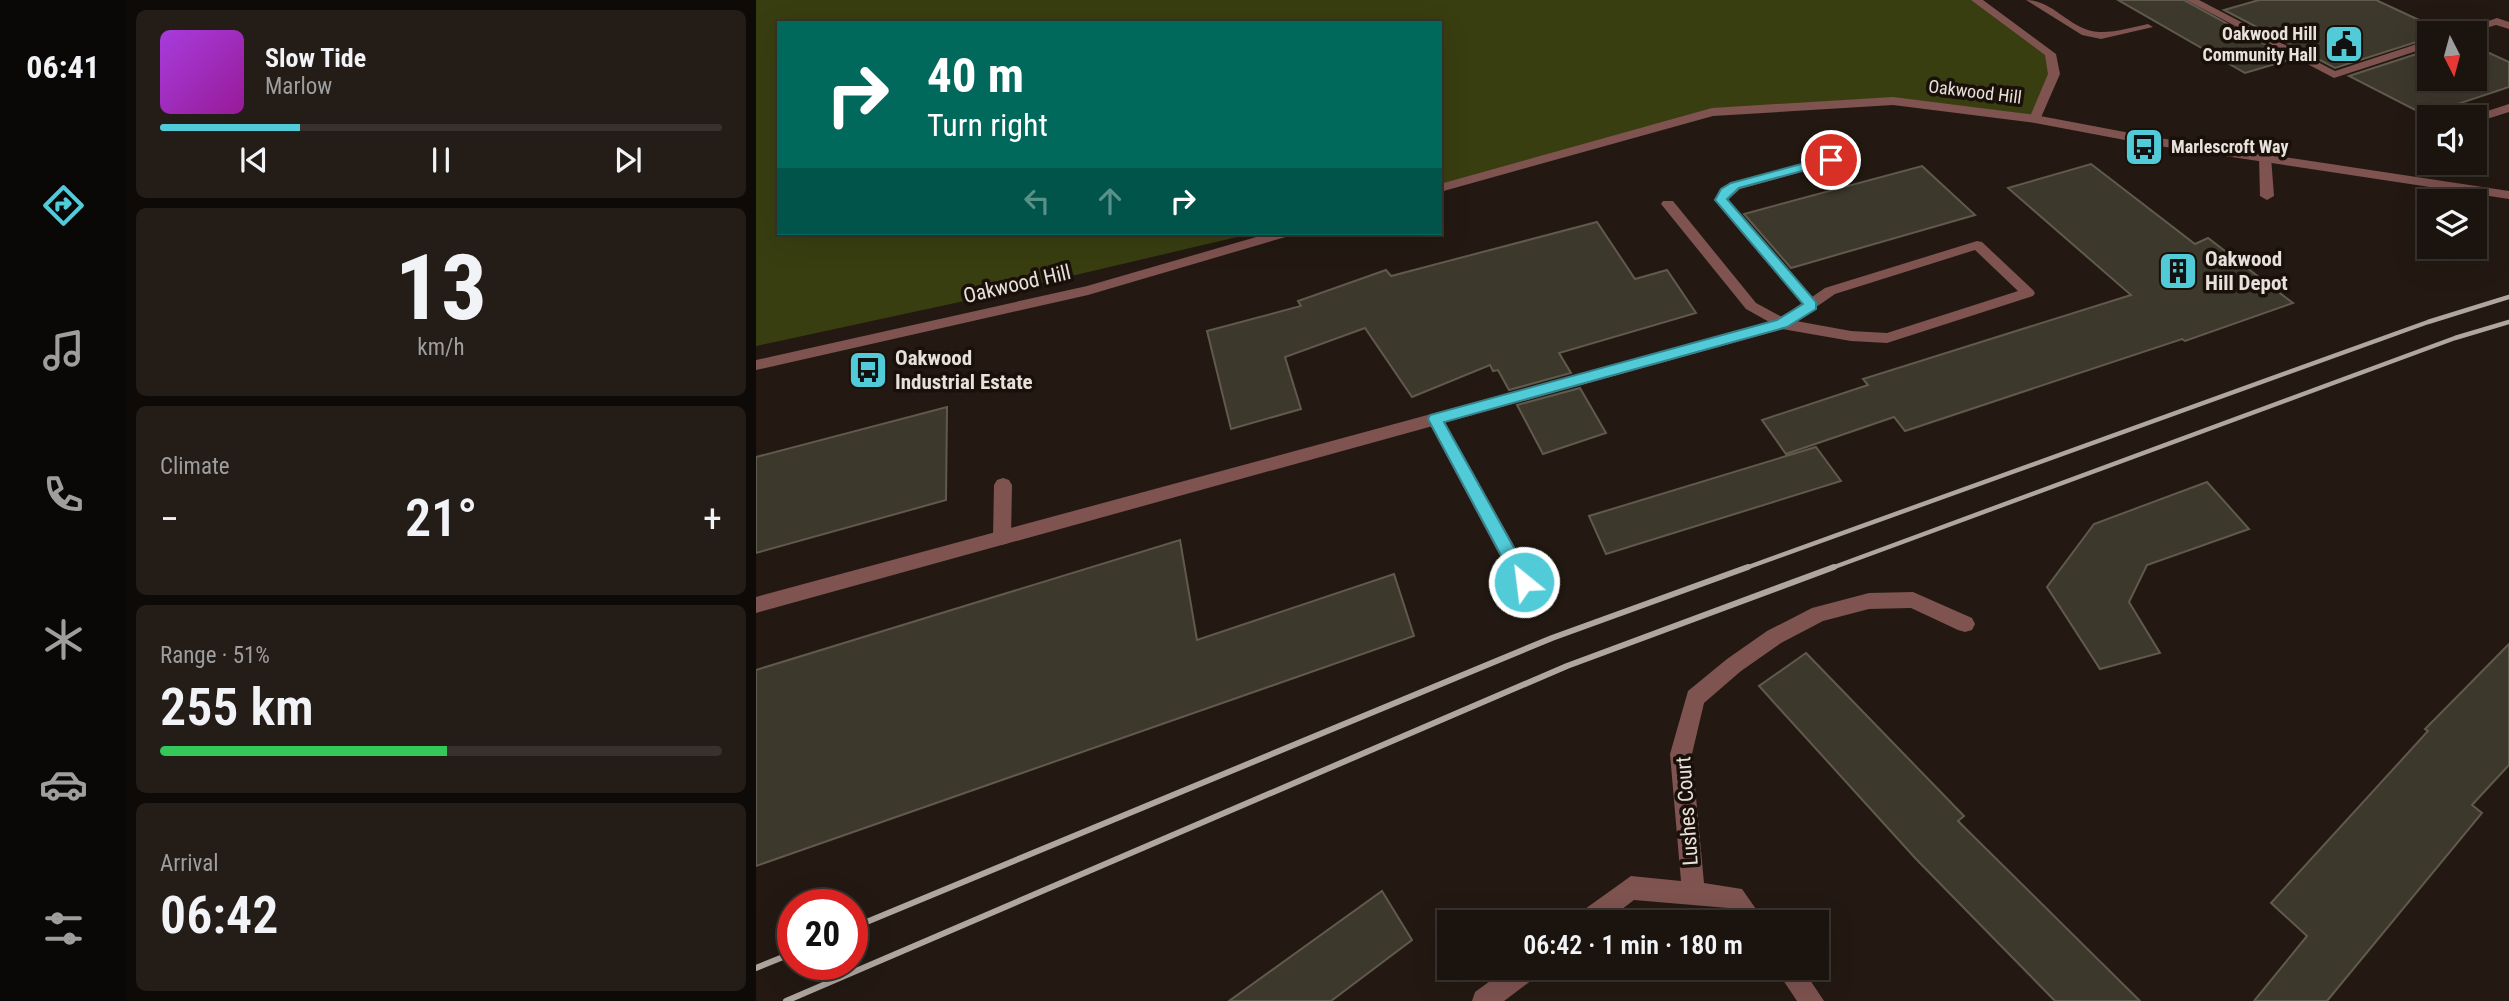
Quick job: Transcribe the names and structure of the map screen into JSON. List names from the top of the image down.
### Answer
{
  "streets": {
    "street": ["Oakwood Hill", "Lushes Court"]
  },
  "places": {
    "public building": ["Oakwood Hill Community Hall"],
    "bus stop": ["Marlescroft Way", "Oakwood Industrial Estate"],
    "building": ["Oakwood Hill Depot"]
  },
  "north": "bottom",
  "page": {
    "tabs": "06:41",
    "turn": ["40 m", "Turn right"],
    "song": ["Slow Tide", "Marlow"],
    "tile": [
      ["13", "km/h"],
      "Climate",
      ["Range · 51%", "255 km"],
      ["Arrival", "06:42"]
    ],
    "heat": ["−", "21°", "+"],
    "limit": "20",
    "trip": "06:42 · 1 min · 180 m"
  }
}
